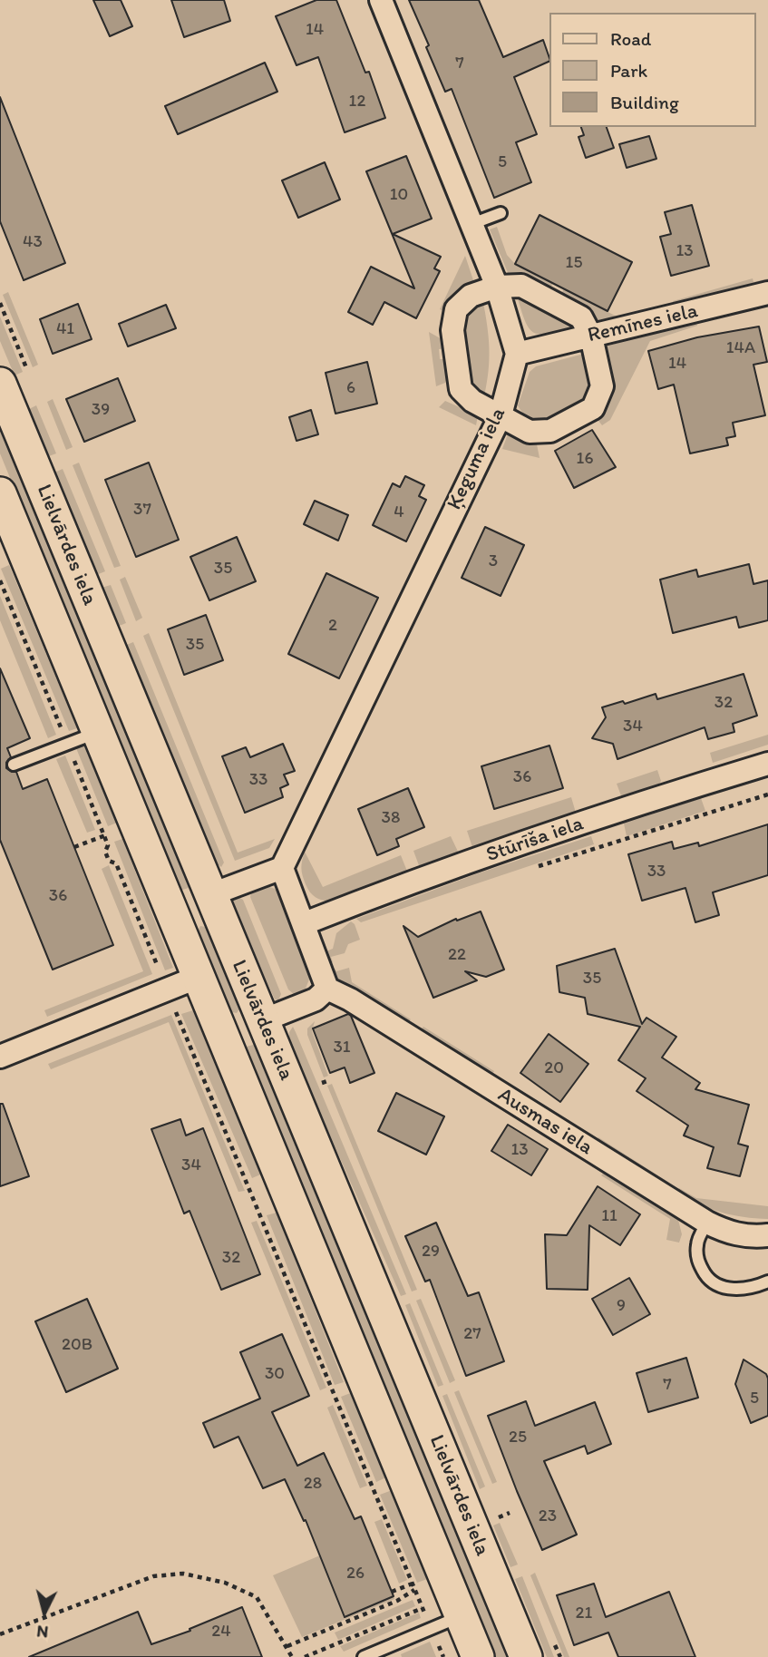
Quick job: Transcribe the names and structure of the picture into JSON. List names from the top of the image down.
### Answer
{
  "streets": {
    "main road": ["Lielvārdes iela"],
    "street": [
      "Remīnes iela",
      "Ķeguma iela",
      "Stūrīša iela",
      "Ausmas iela"
    ]
  },
  "crossings": [
    ["Remīnes iela", "Ķeguma iela"]
  ],
  "house_numbers": [
    "14",
    "7",
    "12",
    "5",
    "10",
    "43",
    "13",
    "15",
    "41",
    "14A",
    "14",
    "6",
    "39",
    "16",
    "37",
    "4",
    "3",
    "35",
    "2",
    "35",
    "32",
    "34",
    "36",
    "33",
    "38",
    "33",
    "36",
    "22",
    "35",
    "31",
    "20",
    "13",
    "34",
    "11",
    "29",
    "32",
    "9",
    "27",
    "20B",
    "30",
    "7",
    "5",
    "25",
    "28",
    "23",
    "26",
    "21",
    "24"
  ],
  "legend": ["Road", "Park", "Building"],
  "north": "bottom"
}
